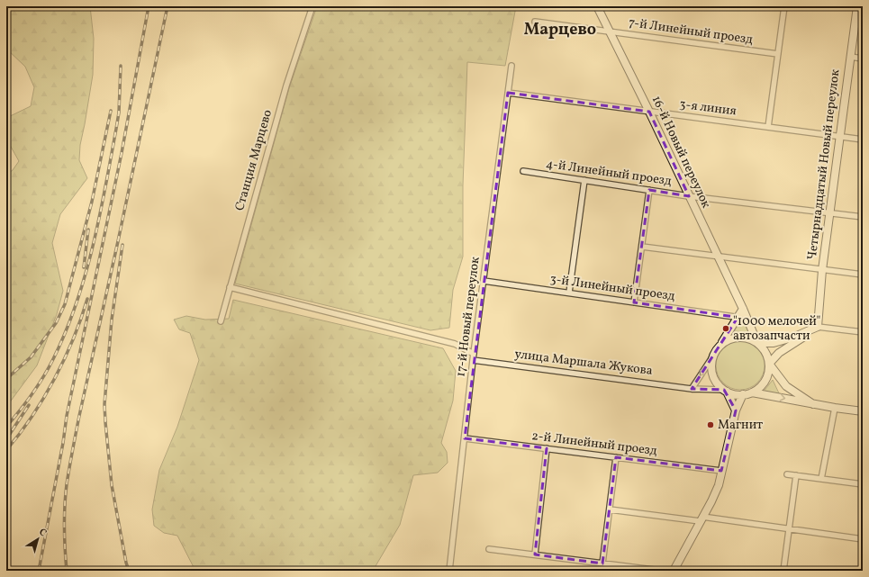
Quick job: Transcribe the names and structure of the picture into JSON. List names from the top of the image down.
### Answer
{
  "streets": {
    "street": [
      "7-й Линейный проезд",
      "3-я линия",
      "16-й Новый переулок",
      "Станция Марцево",
      "Четырнадцатый Новый переулок",
      "4-й Линейный проезд",
      "3-й Линейный проезд",
      "17-й Новый переулок",
      "улица Маршала Жукова",
      "2-й Линейный проезд"
    ]
  },
  "crossings": [
    ["7-й Линейный проезд", "16-й Новый переулок"],
    ["3-я линия", "16-й Новый переулок"],
    ["3-я линия", "Четырнадцатый Новый переулок"],
    ["3-я линия", "17-й Новый переулок"],
    ["16-й Новый переулок", "4-й Линейный проезд"],
    ["16-й Новый переулок", "улица Маршала Жукова"],
    ["Четырнадцатый Новый переулок", "4-й Линейный проезд"],
    ["3-й Линейный проезд", "17-й Новый переулок"],
    ["17-й Новый переулок", "улица Маршала Жукова"],
    ["17-й Новый переулок", "2-й Линейный проезд"]
  ],
  "districts": ["Марцево"],
  "places": ["\"1000 мелочей\" автозапчасти", "Магнит"],
  "north": "top right"
}
